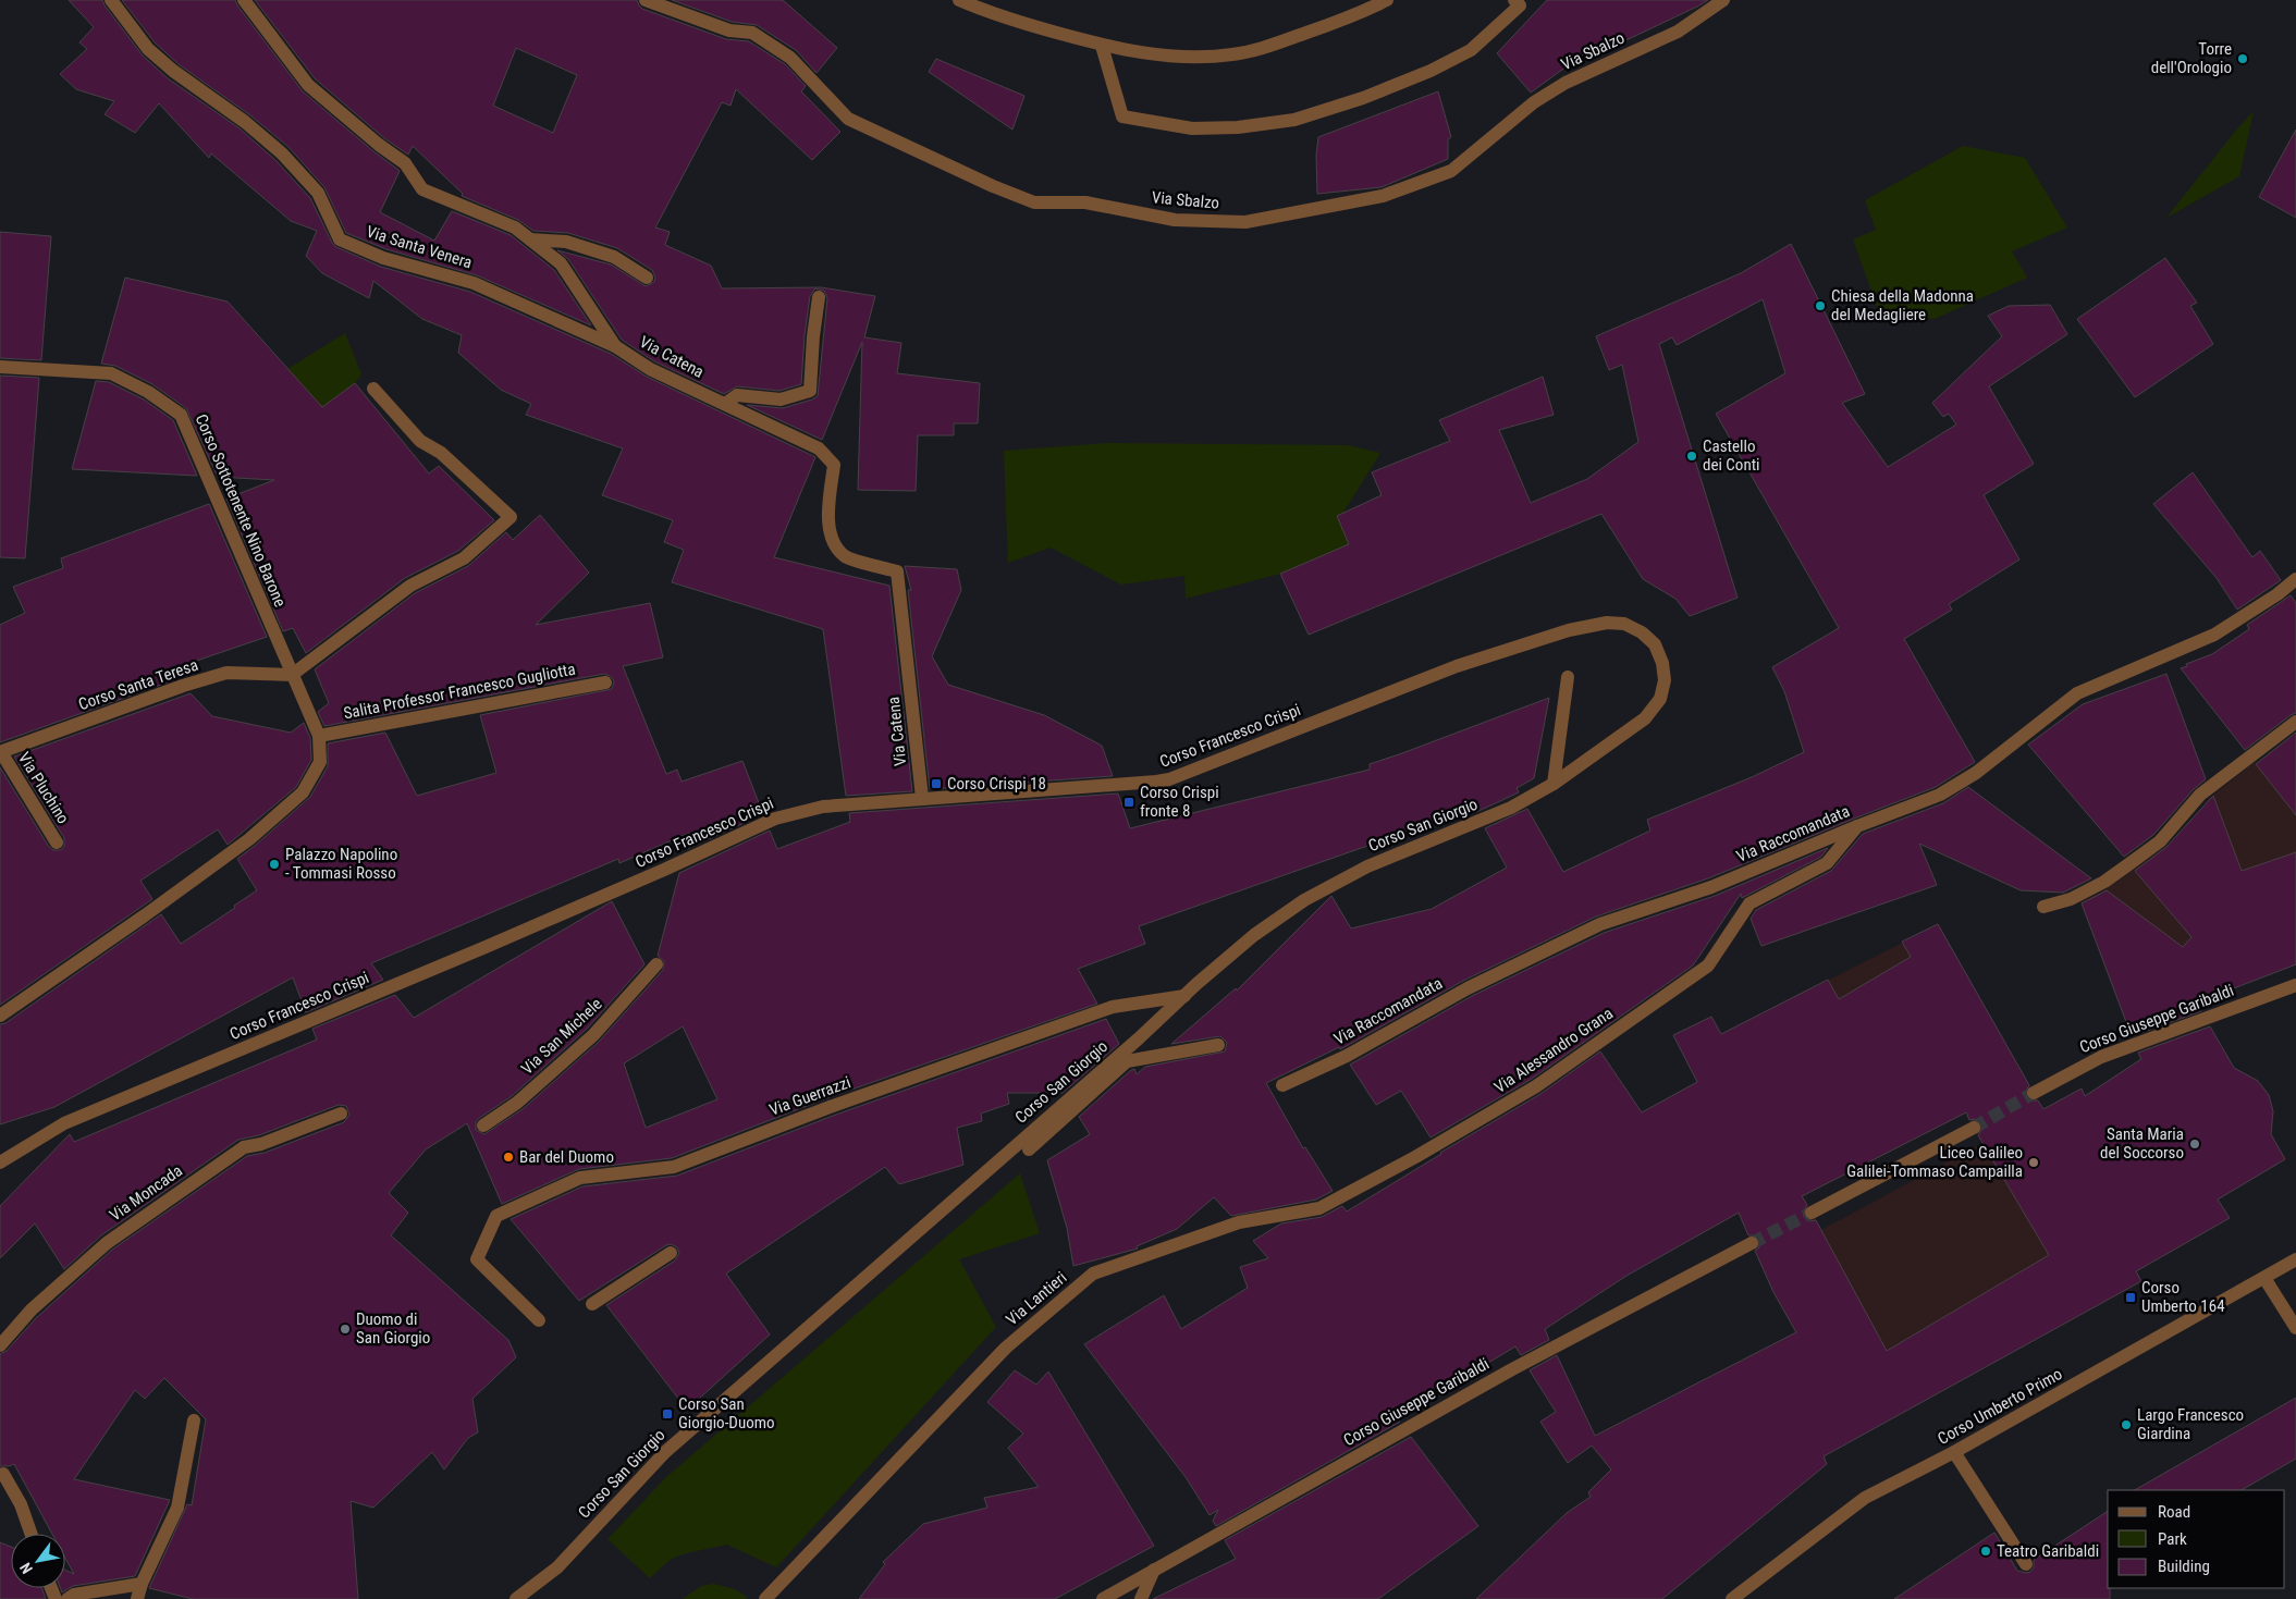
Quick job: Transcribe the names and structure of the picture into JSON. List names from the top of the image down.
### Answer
{
  "streets": {
    "street": [
      "Via Sbalzo",
      "Via Santa Venera",
      "Via Catena",
      "Corso Sottotenente Nino Barone",
      "Corso Santa Teresa",
      "Salita Professor Francesco Gugliotta",
      "Corso Francesco Crispi",
      "Via Pluchino",
      "Corso San Giorgio",
      "Via Raccomandata",
      "Corso Giuseppe Garibaldi",
      "Via San Michele",
      "Via Alessandro Grana",
      "Via Guerrazzi",
      "Via Moncada",
      "Via Lantieri",
      "Corso Umberto Primo"
    ]
  },
  "crossings": [
    ["Via Santa Venera", "Via Catena"],
    ["Via Catena", "Corso Francesco Crispi"],
    ["Corso Sottotenente Nino Barone", "Corso Santa Teresa"],
    ["Corso Sottotenente Nino Barone", "Salita Professor Francesco Gugliotta"],
    ["Corso Santa Teresa", "Via Pluchino"],
    ["Corso Francesco Crispi", "Corso San Giorgio"],
    ["Corso San Giorgio", "Via Guerrazzi"],
    ["Via Raccomandata", "Via Alessandro Grana"],
    ["Via Alessandro Grana", "Via Lantieri"]
  ],
  "places": {
    "other": [
      "Torre dell'Orologio",
      "Chiesa della Madonna del Medagliere",
      "Castello dei Conti",
      "Palazzo Napolino - Tommasi Rosso",
      "Santa Maria del Soccorso",
      "Bar del Duomo",
      "Liceo Galileo Galilei-Tommaso Campailla",
      "Duomo di San Giorgio",
      "Largo Francesco Giardina",
      "Teatro Garibaldi"
    ],
    "transit": [
      "Corso Crispi 18",
      "Corso Crispi fronte 8",
      "Corso Umberto 164",
      "Corso San Giorgio-Duomo"
    ]
  },
  "legend": ["Road", "Park", "Building"],
  "north": "bottom left"
}
